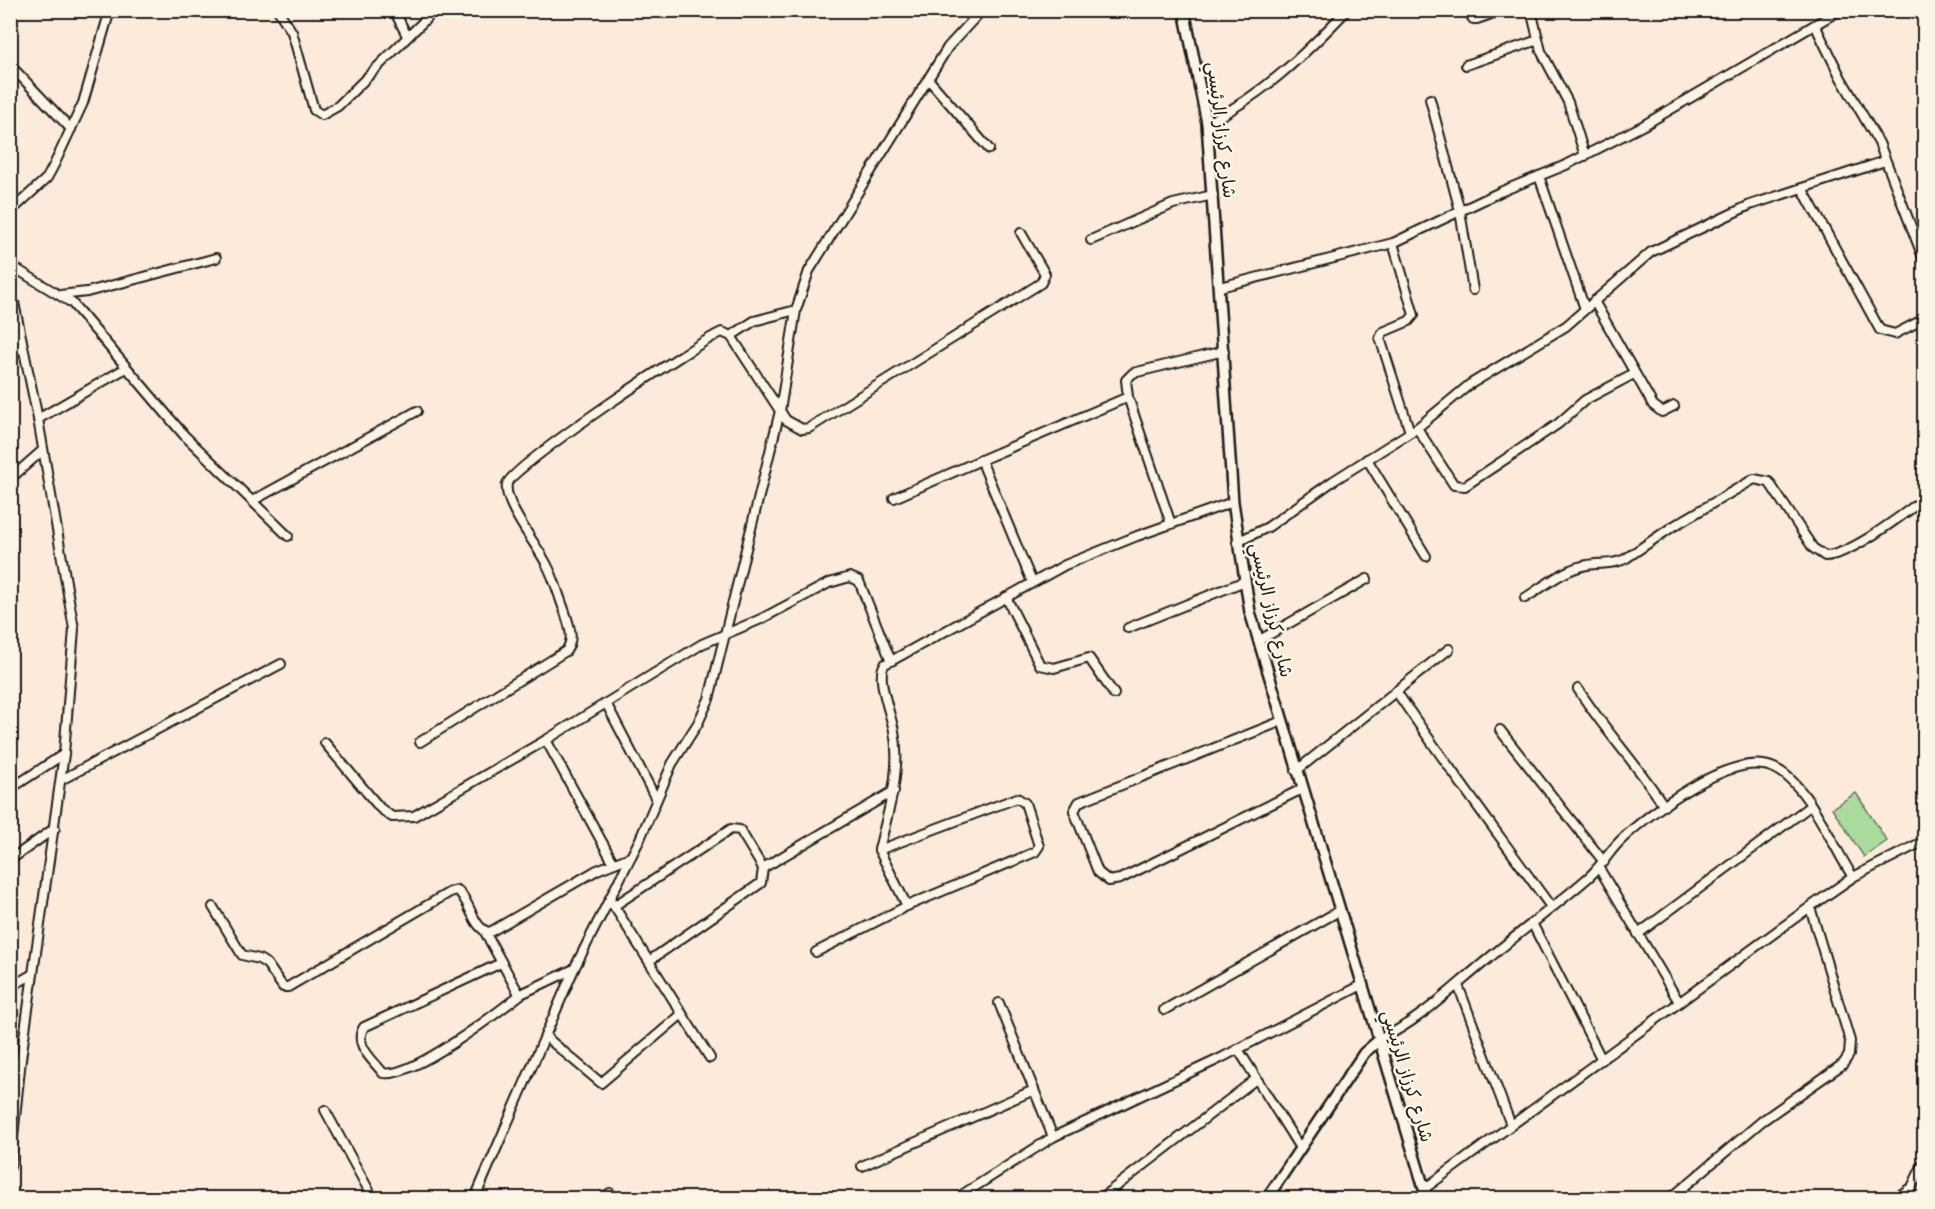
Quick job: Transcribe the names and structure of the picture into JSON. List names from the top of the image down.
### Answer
{
  "streets": {
    "street": ["شارع كرزاز الرئيسي"]
  }
}
